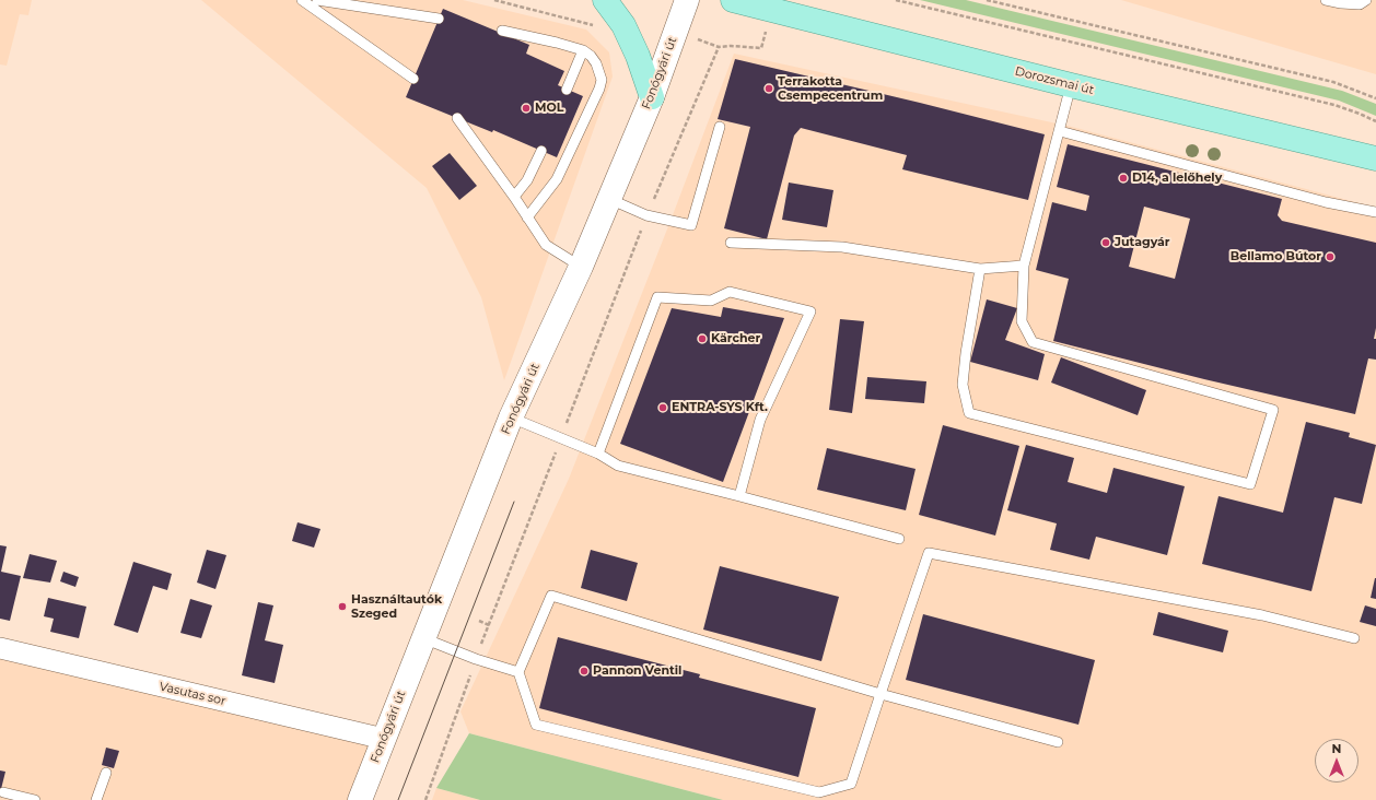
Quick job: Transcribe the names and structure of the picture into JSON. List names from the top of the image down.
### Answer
{
  "streets": {
    "main road": ["Dorozsmai út"],
    "street": ["Fonógyári út", "Vasutas sor"]
  },
  "crossings": [
    ["Fonógyári út", "Vasutas sor"]
  ],
  "places": [
    "Terrakotta Csempecentrum",
    "MOL",
    "D14, a lelőhely",
    "Jutagyár",
    "Bellamo Bútor",
    "Kärcher",
    "ENTRA-SYS Kft.",
    "Használtautók Szeged",
    "Pannon Ventil"
  ],
  "north": "top"
}
